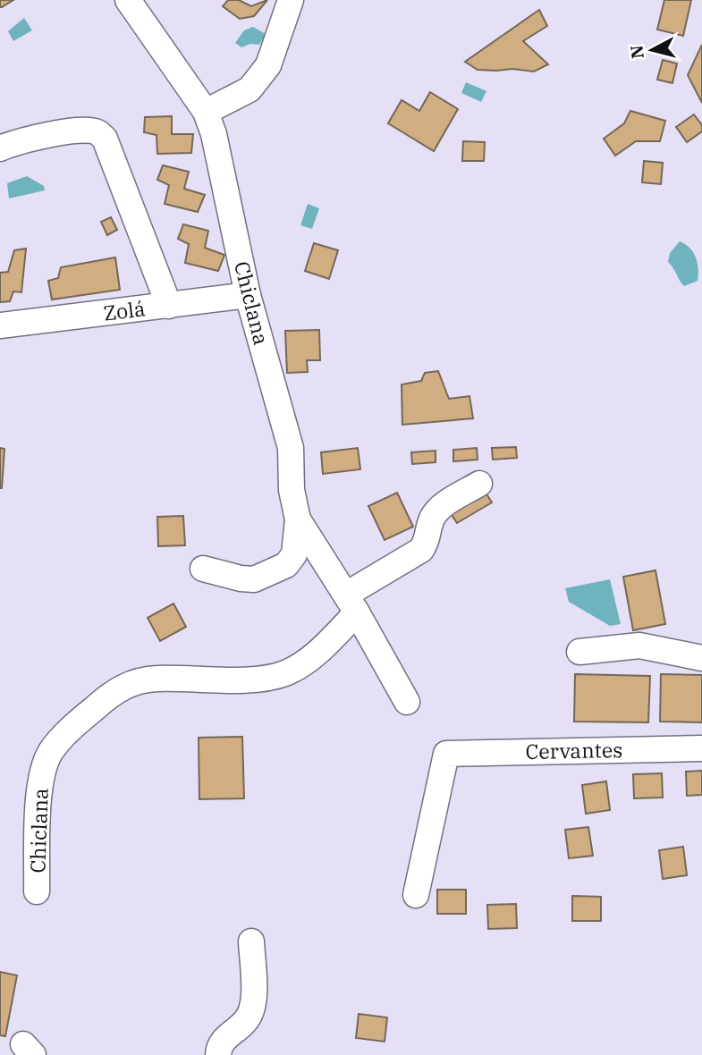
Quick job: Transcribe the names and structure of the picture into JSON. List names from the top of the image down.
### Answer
{
  "streets": {
    "street": ["Chiclana", "Zolá", "Cervantes"]
  },
  "crossings": [
    ["Chiclana", "Zolá"]
  ],
  "north": "left"
}
